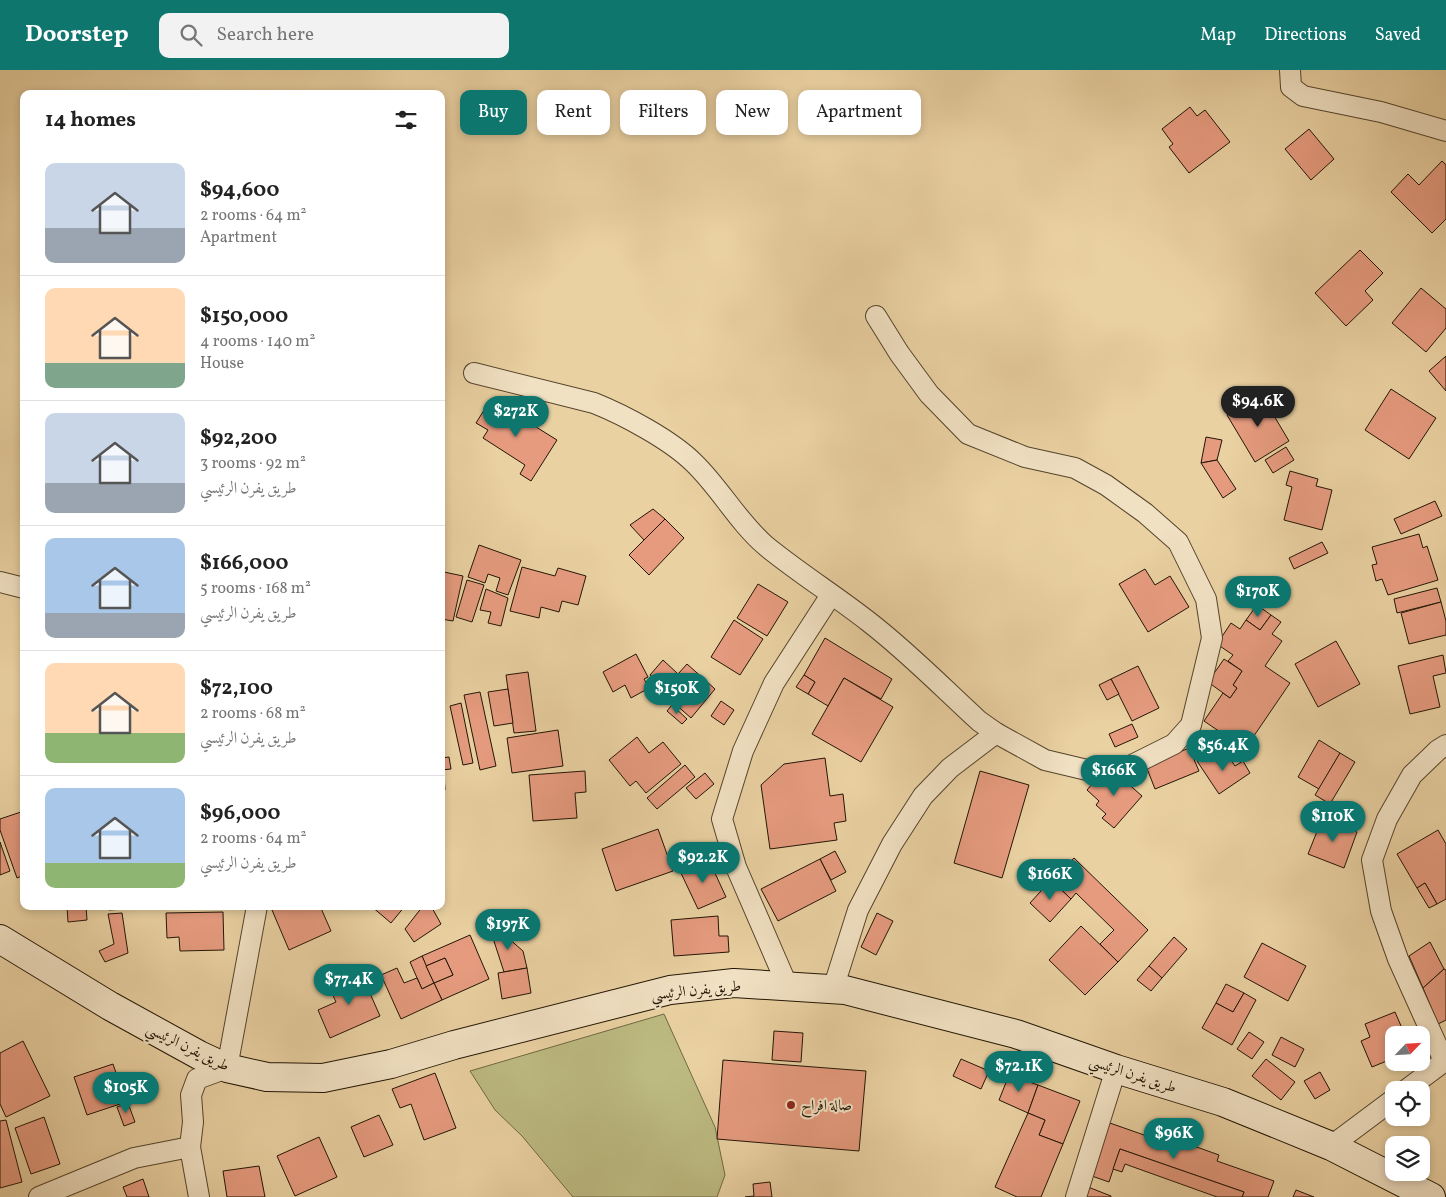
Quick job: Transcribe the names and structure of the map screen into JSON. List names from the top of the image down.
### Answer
{
  "streets": {
    "main road": ["طريق يفرن الرئيسي"]
  },
  "places": ["صالة افراح"],
  "north": "top right",
  "page": {
    "header": "Doorstep",
    "search": "Search here",
    "nav": ["Map", "Directions", "Saved"],
    "chip": [
      "Buy",
      "Rent",
      "Filters",
      "New",
      "Apartment"
    ],
    "heading": "14 homes",
    "list": [
      {
        "name": "$94,600",
        "note": "2 rooms · 64 m² · Apartment"
      },
      {
        "name": "$150,000",
        "note": "4 rooms · 140 m² · House"
      },
      {
        "name": "$92,200",
        "note": "3 rooms · 92 m² · طريق يفرن الرئيسي"
      },
      {
        "name": "$166,000",
        "note": "5 rooms · 168 m² · طريق يفرن الرئيسي"
      },
      {
        "name": "$72,100",
        "note": "2 rooms · 68 m² · طريق يفرن الرئيسي"
      },
      {
        "name": "$96,000",
        "note": "2 rooms · 64 m² · طريق يفرن الرئيسي"
      }
    ],
    "price": [
      "$94.6K",
      "$272K",
      "$170K",
      "$150K",
      "$56.4K",
      "$166K",
      "$110K",
      "$92.2K",
      "$166K",
      "$197K",
      "$77.4K",
      "$72.1K",
      "$105K",
      "$96K"
    ]
  }
}
